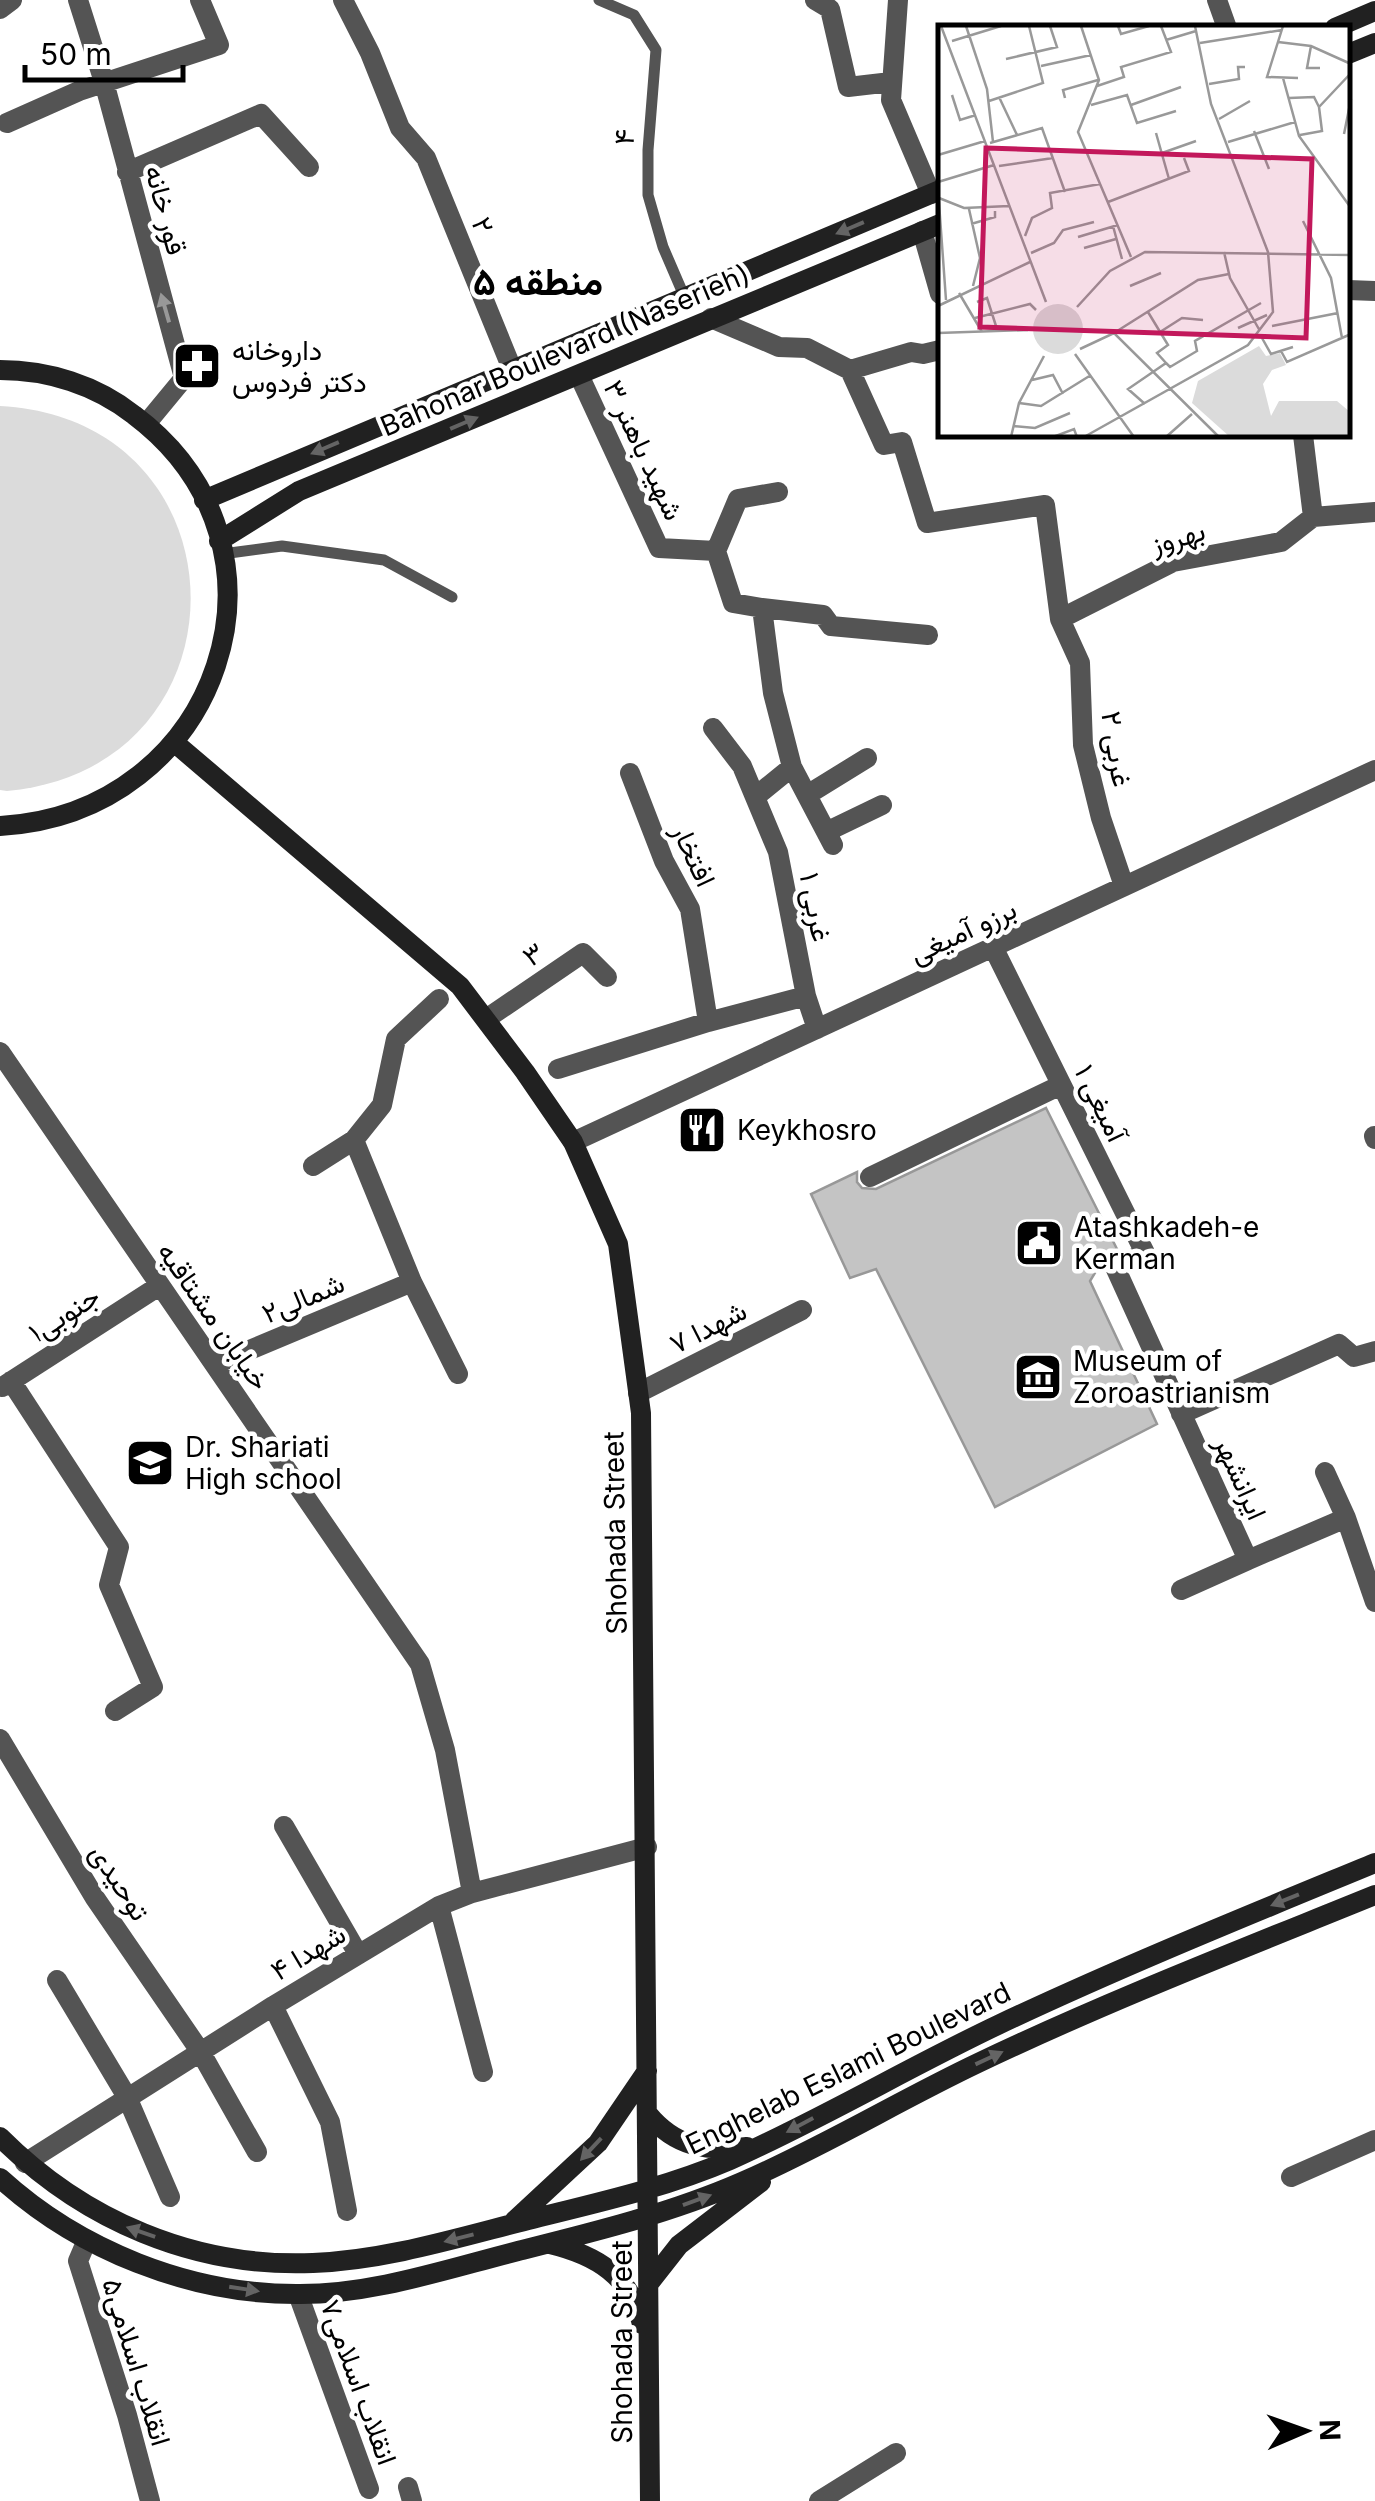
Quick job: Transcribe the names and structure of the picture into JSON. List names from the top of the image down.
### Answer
{
  "streets": {
    "main road": ["Bahonar Boulevard (Naserieh)", "Shohada Street", "Enghelab Eslami Boulevard"],
    "street": [
      "قور خانه",
      "۲",
      "شهید باهنر ۳",
      "بهروز",
      "۲ غربی",
      "افتخار",
      "۱ غربی",
      "برزو آمیغی",
      "۳",
      "آمیغی ۱",
      "شمالی۲",
      "جنوبی۱",
      "خیابان مشتاقیه",
      "شهدا ۷",
      "ایرانشهر",
      "توحیدی",
      "شهدا ۴",
      "انقلاب اسلامی۵",
      "انقلاب اسلامی۷"
    ],
    "lane": ["۴"]
  },
  "crossings": [
    ["۴", "Bahonar Boulevard (Naserieh)"],
    ["۲", "Bahonar Boulevard (Naserieh)"],
    ["Bahonar Boulevard (Naserieh)", "شهید باهنر ۳"],
    ["بهروز", "۲ غربی"],
    ["۲ غربی", "برزو آمیغی"],
    ["۱ غربی", "برزو آمیغی"],
    ["برزو آمیغی", "آمیغی ۱"],
    ["برزو آمیغی", "Shohada Street"],
    ["۳", "Shohada Street"],
    ["آمیغی ۱", "ایرانشهر"],
    ["شمالی۲", "خیابان مشتاقیه"],
    ["جنوبی۱", "خیابان مشتاقیه"],
    ["خیابان مشتاقیه", "شهدا ۴"],
    ["شهدا ۷", "Shohada Street"],
    ["Shohada Street", "شهدا ۴"],
    ["Shohada Street", "Enghelab Eslami Boulevard"],
    ["توحیدی", "شهدا ۴"],
    ["شهدا ۴", "Enghelab Eslami Boulevard"],
    ["Enghelab Eslami Boulevard", "انقلاب اسلامی۵"],
    ["Enghelab Eslami Boulevard", "انقلاب اسلامی۷"]
  ],
  "one_way": ["قور خانه"],
  "districts": ["منطقه ۵"],
  "places": {
    "pharmacy": ["داروخانه دکتر فردوس"],
    "restaurant": ["Keykhosro"],
    "public building": ["Atashkadeh-e Kerman"],
    "museum": ["Museum of Zoroastrianism"],
    "school or university": ["Dr. Shariati High school"]
  },
  "scale_bar": "50 m",
  "north": "right"
}
